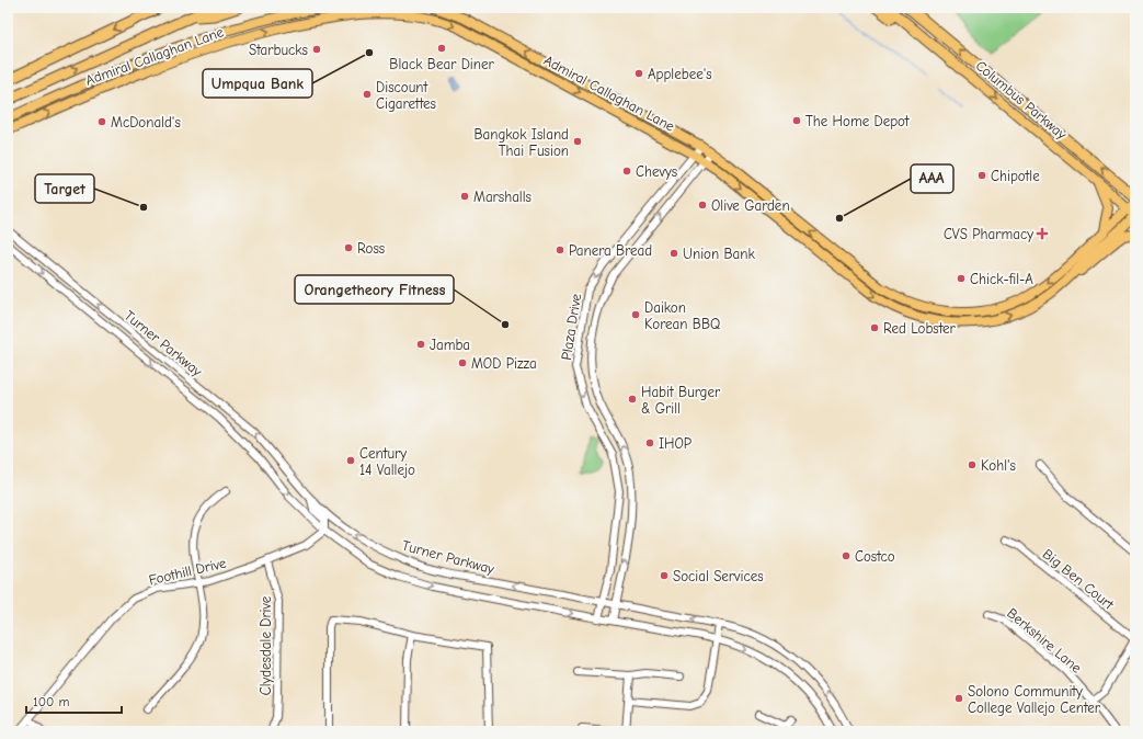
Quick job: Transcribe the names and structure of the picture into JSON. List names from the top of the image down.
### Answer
{
  "streets": {
    "highway": ["Columbus Parkway"],
    "main road": ["Admiral Callaghan Lane"],
    "street": [
      "Plaza Drive",
      "Turner Parkway",
      "Foothill Drive",
      "Big Ben Court",
      "Berkshire Lane",
      "Clydesdale Drive"
    ]
  },
  "crossings": [
    ["Admiral Callaghan Lane", "Columbus Parkway"],
    ["Admiral Callaghan Lane", "Plaza Drive"],
    ["Plaza Drive", "Turner Parkway"],
    ["Turner Parkway", "Foothill Drive"],
    ["Foothill Drive", "Clydesdale Drive"]
  ],
  "places": {
    "other": [
      "Black Bear Diner",
      "Starbucks",
      "Umpqua Bank",
      "Applebee's",
      "Discount Cigarettes",
      "The Home Depot",
      "McDonald's",
      "Bangkok Island Thai Fusion",
      "Chevys",
      "Chipotle",
      "Marshalls",
      "Olive Garden",
      "Target",
      "AAA",
      "Ross",
      "Panera Bread",
      "Union Bank",
      "Chick-fil-A",
      "Daikon Korean BBQ",
      "Orangetheory Fitness",
      "Red Lobster",
      "Jamba",
      "MOD Pizza",
      "Habit Burger & Grill",
      "IHOP",
      "Century 14 Vallejo",
      "Kohl's",
      "Costco",
      "Social Services",
      "Solono Community College Vallejo Center"
    ],
    "health": ["CVS Pharmacy"]
  },
  "scale_bar": "100 m"
}
